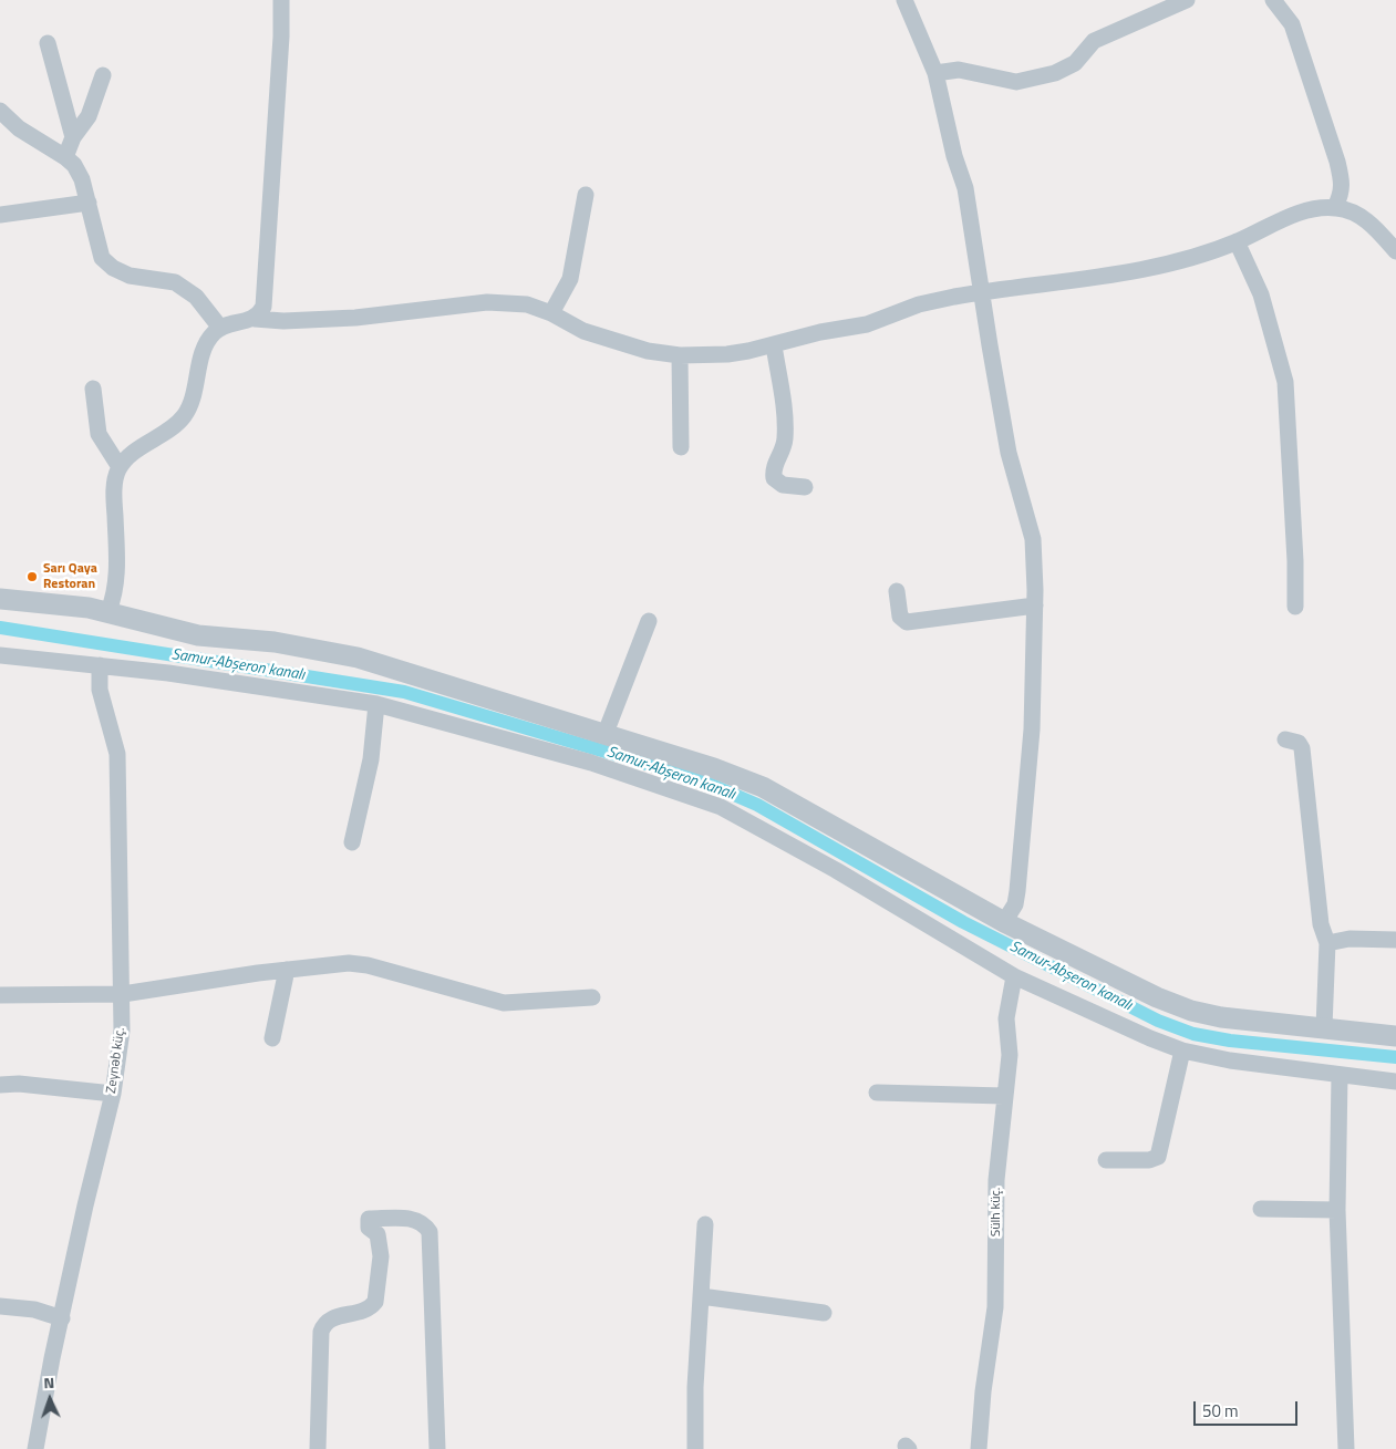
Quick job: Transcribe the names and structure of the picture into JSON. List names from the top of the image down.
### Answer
{
  "streets": {
    "street": ["Zeynəb küç.", "Sülh küç."]
  },
  "water": ["Samur-Abşeron kanalı"],
  "places": ["Sarı Qaya Restoran"],
  "scale_bar": "50 m",
  "north": "top"
}
